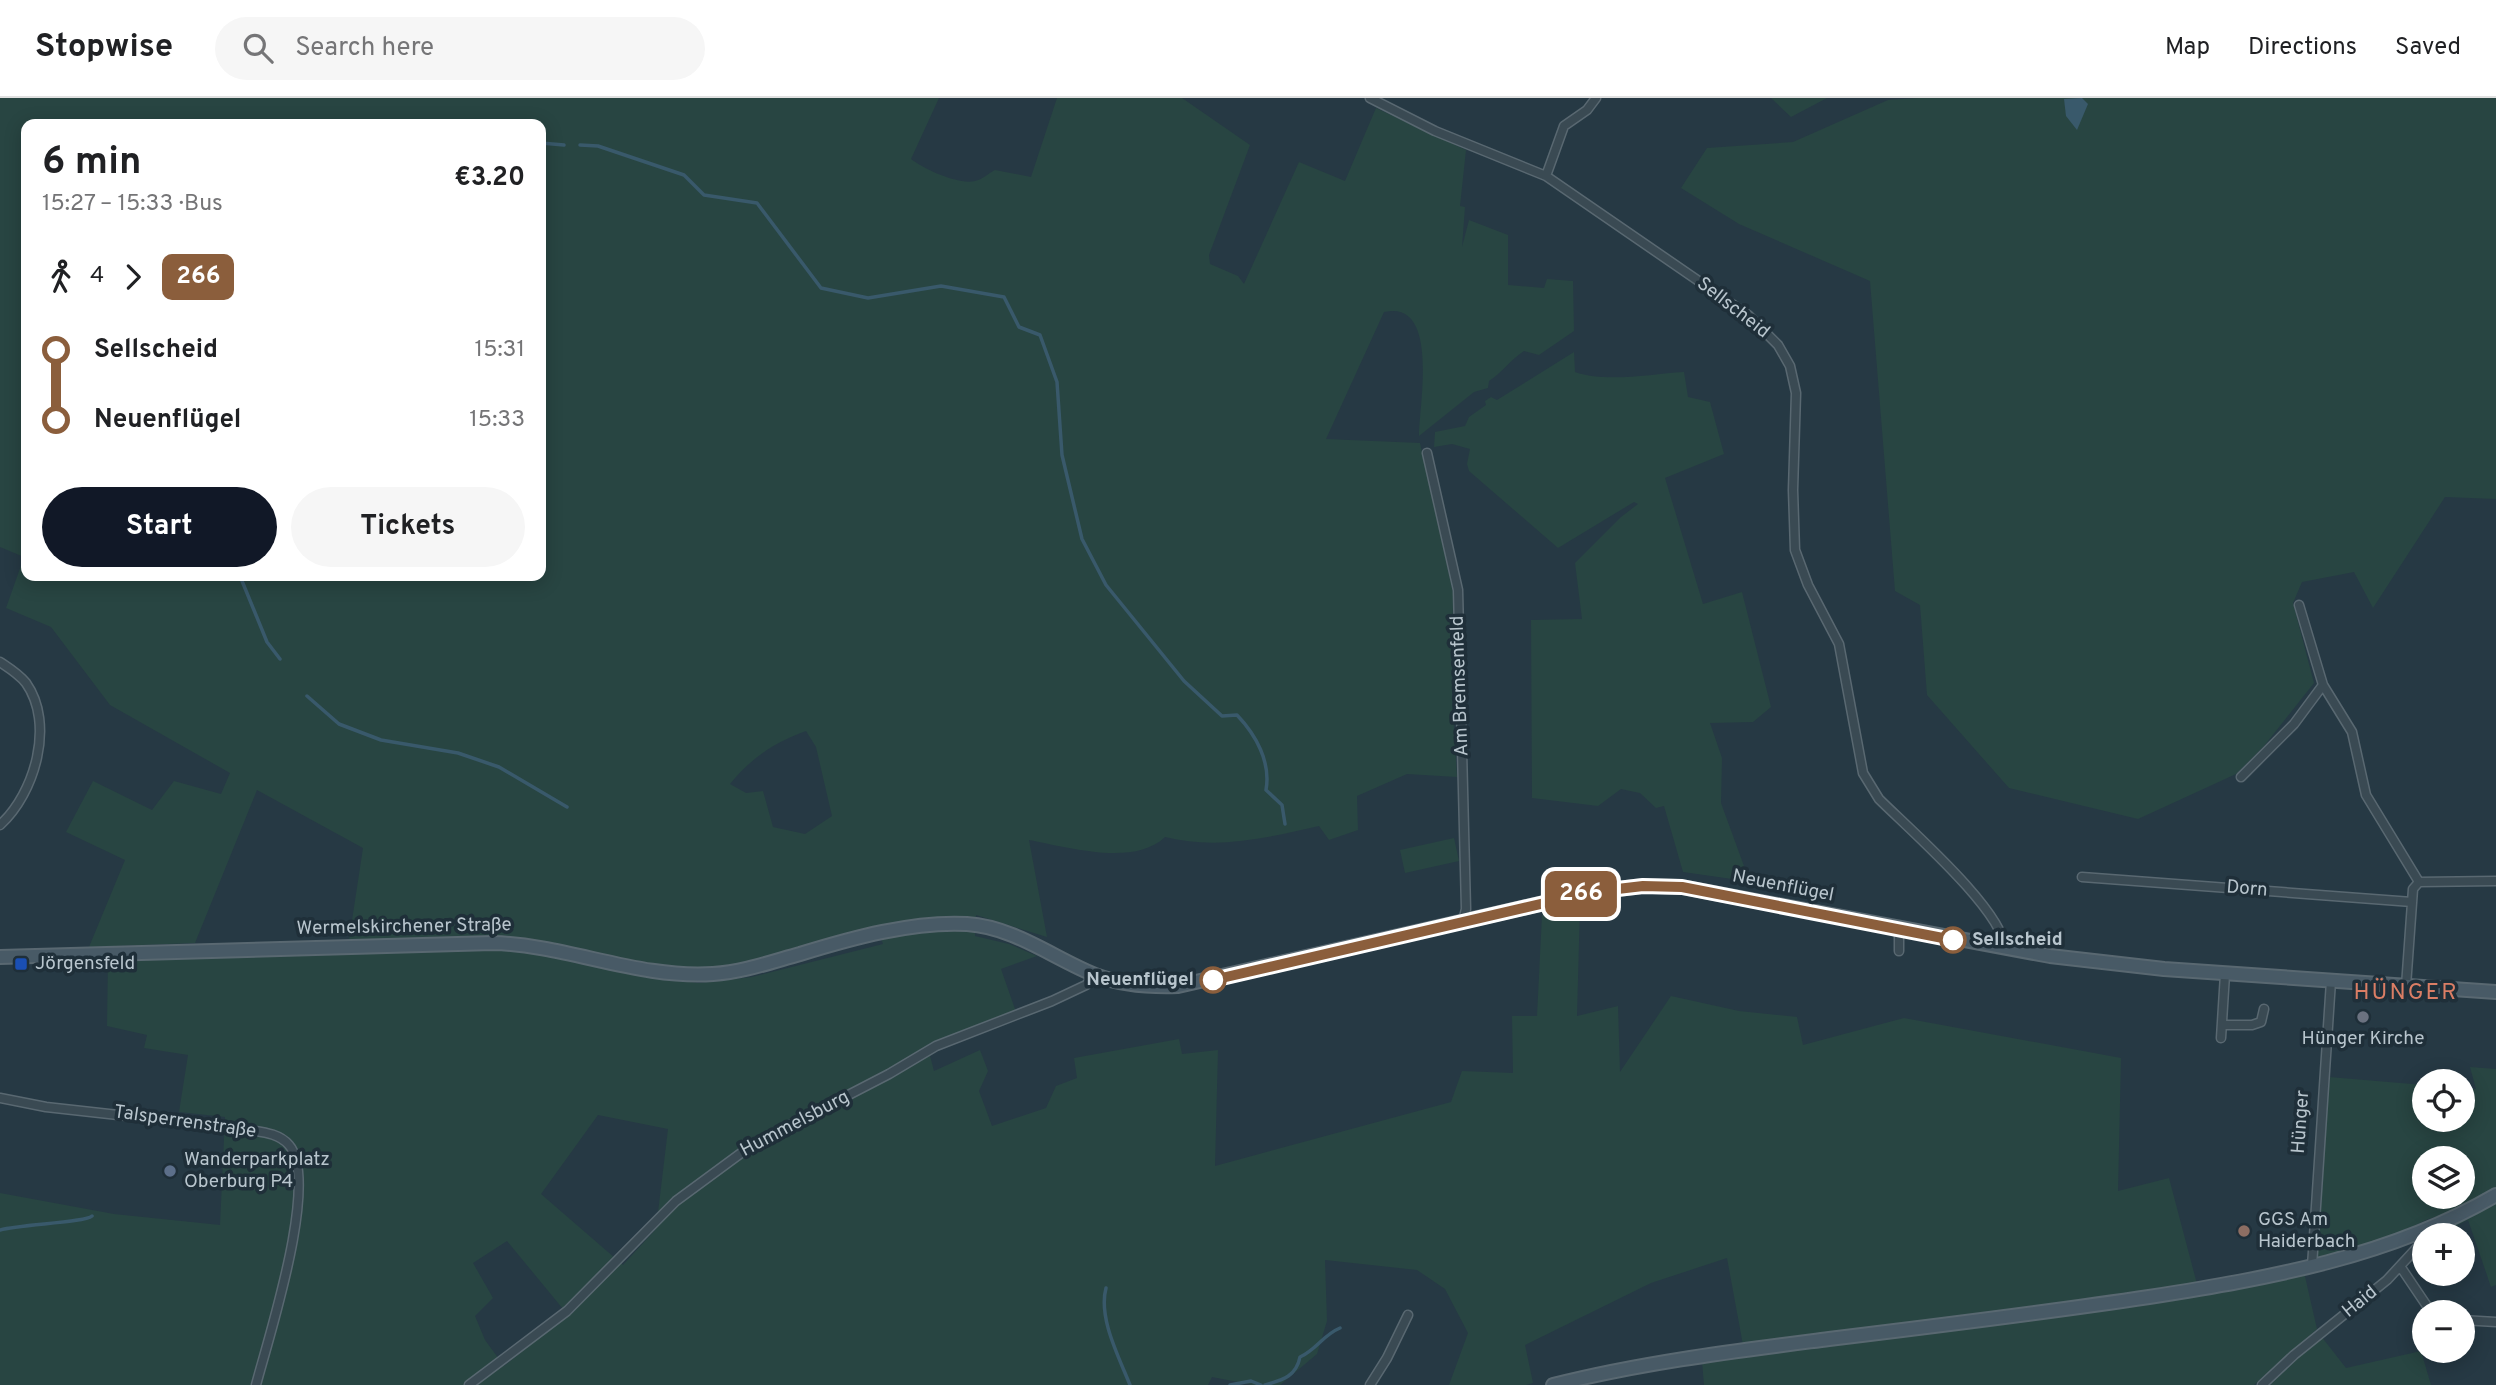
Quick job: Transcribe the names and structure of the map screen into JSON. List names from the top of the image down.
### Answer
{
  "streets": {
    "main road": ["Neuenflügel", "Wermelskirchener Straße"],
    "street": [
      "Sellscheid",
      "Am Bremsenfeld",
      "Dorn",
      "Talsperrenstraße",
      "Hünger",
      "Hummelsburg",
      "Haid"
    ]
  },
  "crossings": [
    ["Sellscheid", "Neuenflügel"],
    ["Am Bremsenfeld", "Neuenflügel"],
    ["Neuenflügel", "Wermelskirchener Straße"],
    ["Neuenflügel", "Hummelsburg"]
  ],
  "districts": ["HÜNGER"],
  "places": {
    "other": [
      "Sellscheid",
      "Neuenflügel",
      "Hünger Kirche",
      "Wanderparkplatz Oberburg P4",
      "GGS Am Haiderbach"
    ],
    "transit": ["Jörgensfeld"]
  },
  "lines": ["bus line 266"],
  "page": {
    "header": "Stopwise",
    "search": "Search here",
    "nav": ["Map", "Directions", "Saved"],
    "on_map": "266",
    "heading": ["6 min", "15:27 – 15:33 · Bus", "€3.20"],
    "legs": ["4", "266"],
    "list": [
      {
        "name": "Sellscheid",
        "value": "15:31"
      },
      {
        "name": "Neuenflügel",
        "value": "15:33"
      }
    ],
    "buttons": ["Start", "Tickets"],
    "map_buttons": ["+", "−"]
  }
}
